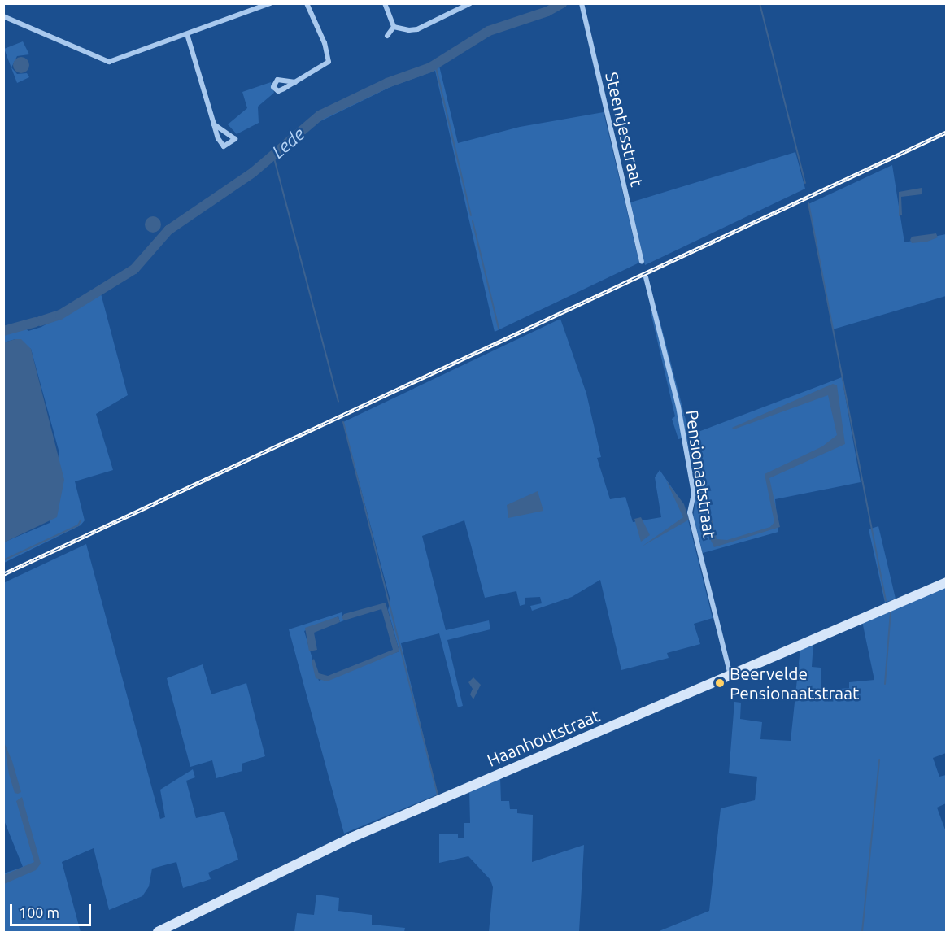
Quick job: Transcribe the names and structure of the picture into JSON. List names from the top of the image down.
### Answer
{
  "streets": {
    "street": ["Steentjesstraat", "Pensionaatstraat", "Haanhoutstraat"]
  },
  "crossings": [
    ["Pensionaatstraat", "Haanhoutstraat"]
  ],
  "water": ["Lede"],
  "places": ["Beervelde Pensionaatstraat"],
  "scale_bar": "100 m"
}
